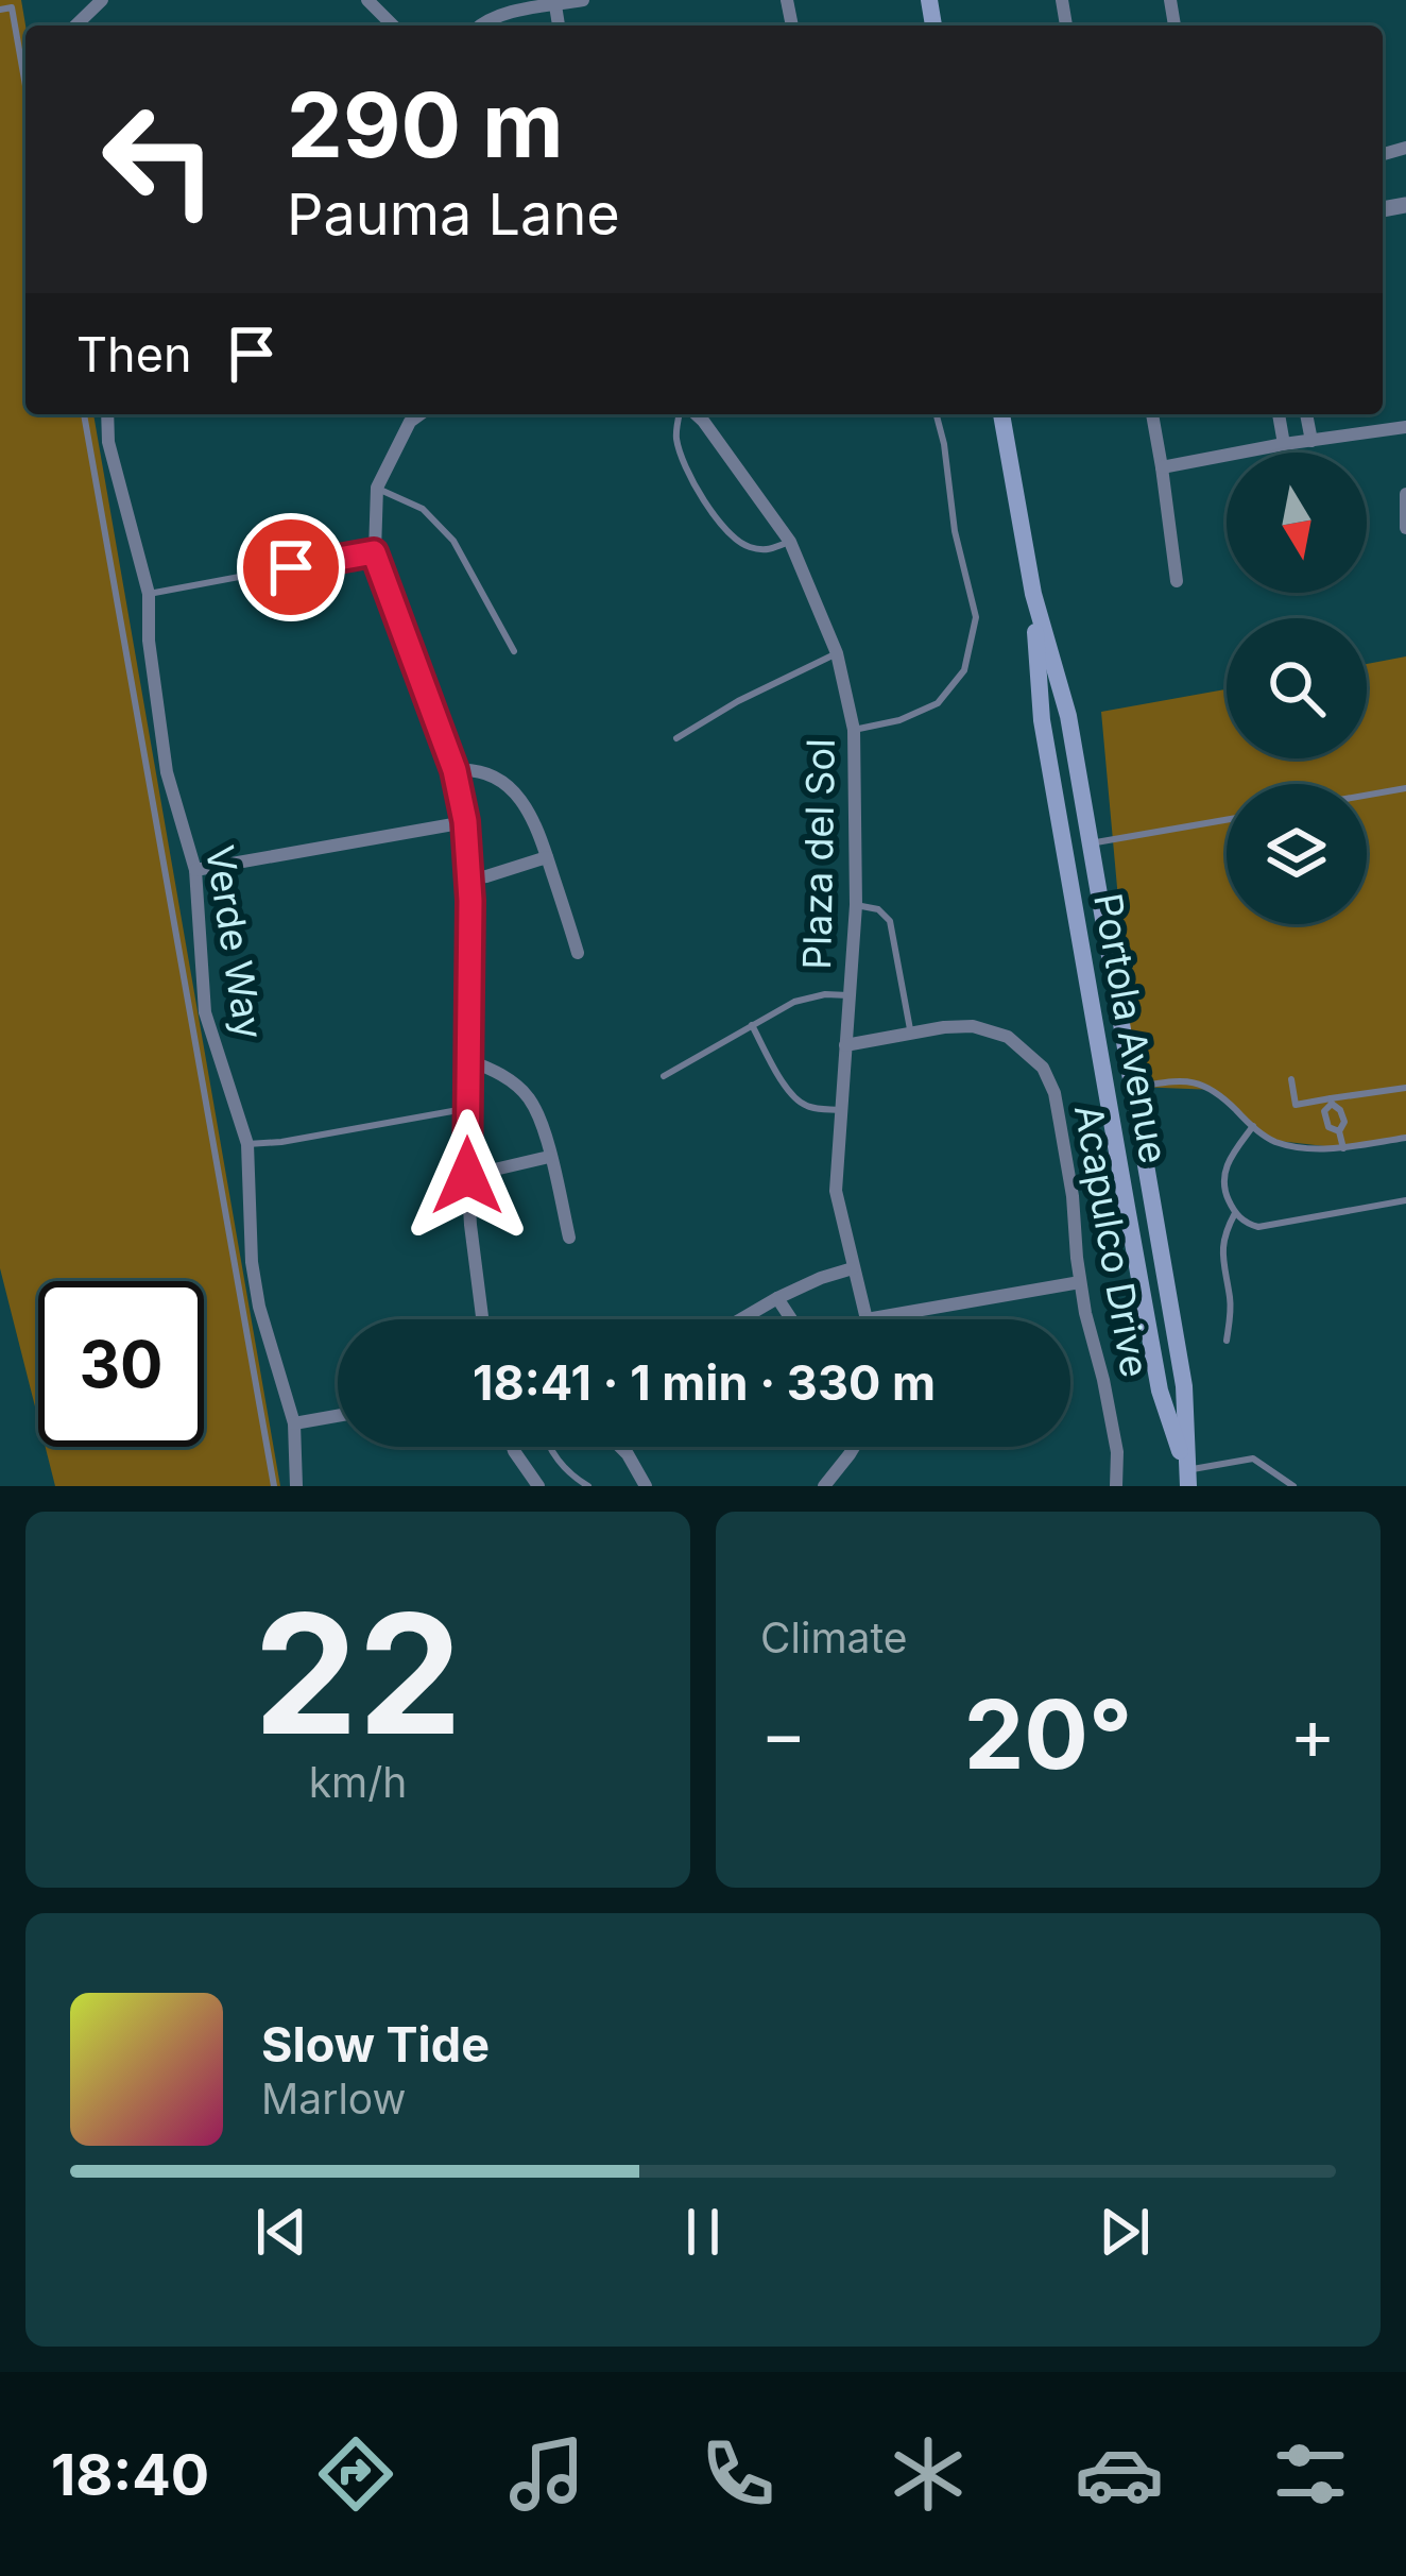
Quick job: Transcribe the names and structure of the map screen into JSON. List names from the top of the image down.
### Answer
{
  "streets": {
    "main road": ["Portola Avenue"],
    "street": ["Plaza del Sol", "Verde Way", "Acapulco Drive"]
  },
  "crossings": [
    ["Plaza del Sol", "Acapulco Drive"]
  ],
  "north": "bottom",
  "page": {
    "turn": ["290 m", "Pauma Lane"],
    "then": "Then",
    "limit": "30",
    "trip": "18:41 · 1 min · 330 m",
    "tile": [
      ["22", "km/h"],
      "Climate"
    ],
    "heat": ["−", "20°", "+"],
    "song": ["Slow Tide", "Marlow"],
    "tabs": "18:40"
  }
}
